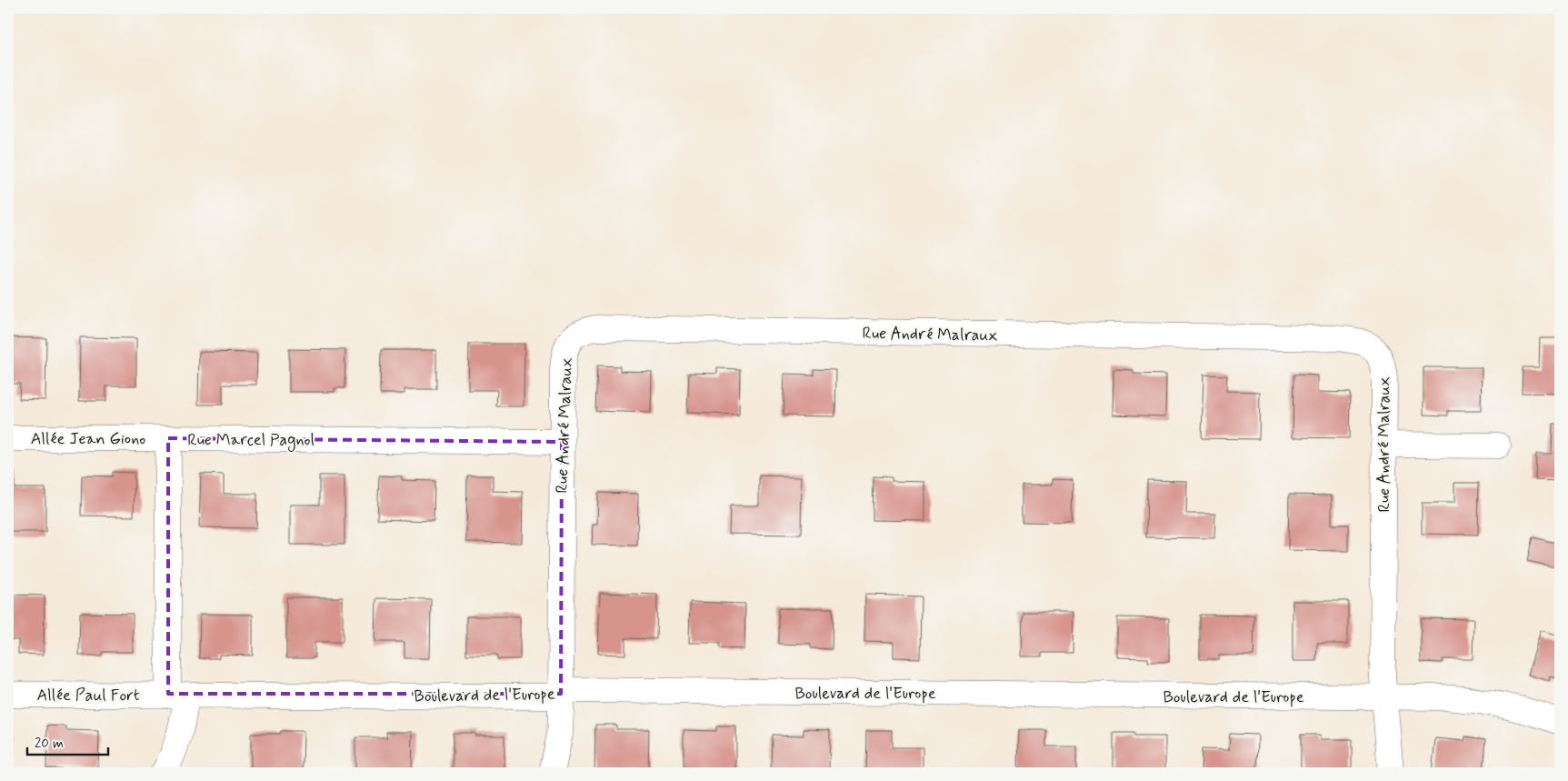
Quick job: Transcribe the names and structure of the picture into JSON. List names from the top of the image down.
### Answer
{
  "streets": {
    "street": [
      "Rue André Malraux",
      "Allée Jean Giono",
      "Rue Marcel Pagnol",
      "Boulevard de l'Europe",
      "Allée Paul Fort"
    ]
  },
  "crossings": [
    ["Rue André Malraux", "Rue Marcel Pagnol"],
    ["Rue André Malraux", "Boulevard de l'Europe"],
    ["Allée Jean Giono", "Rue Marcel Pagnol"],
    ["Rue Marcel Pagnol", "Boulevard de l'Europe"],
    ["Rue Marcel Pagnol", "Allée Paul Fort"],
    ["Boulevard de l'Europe", "Allée Paul Fort"]
  ],
  "scale_bar": "20 m"
}
